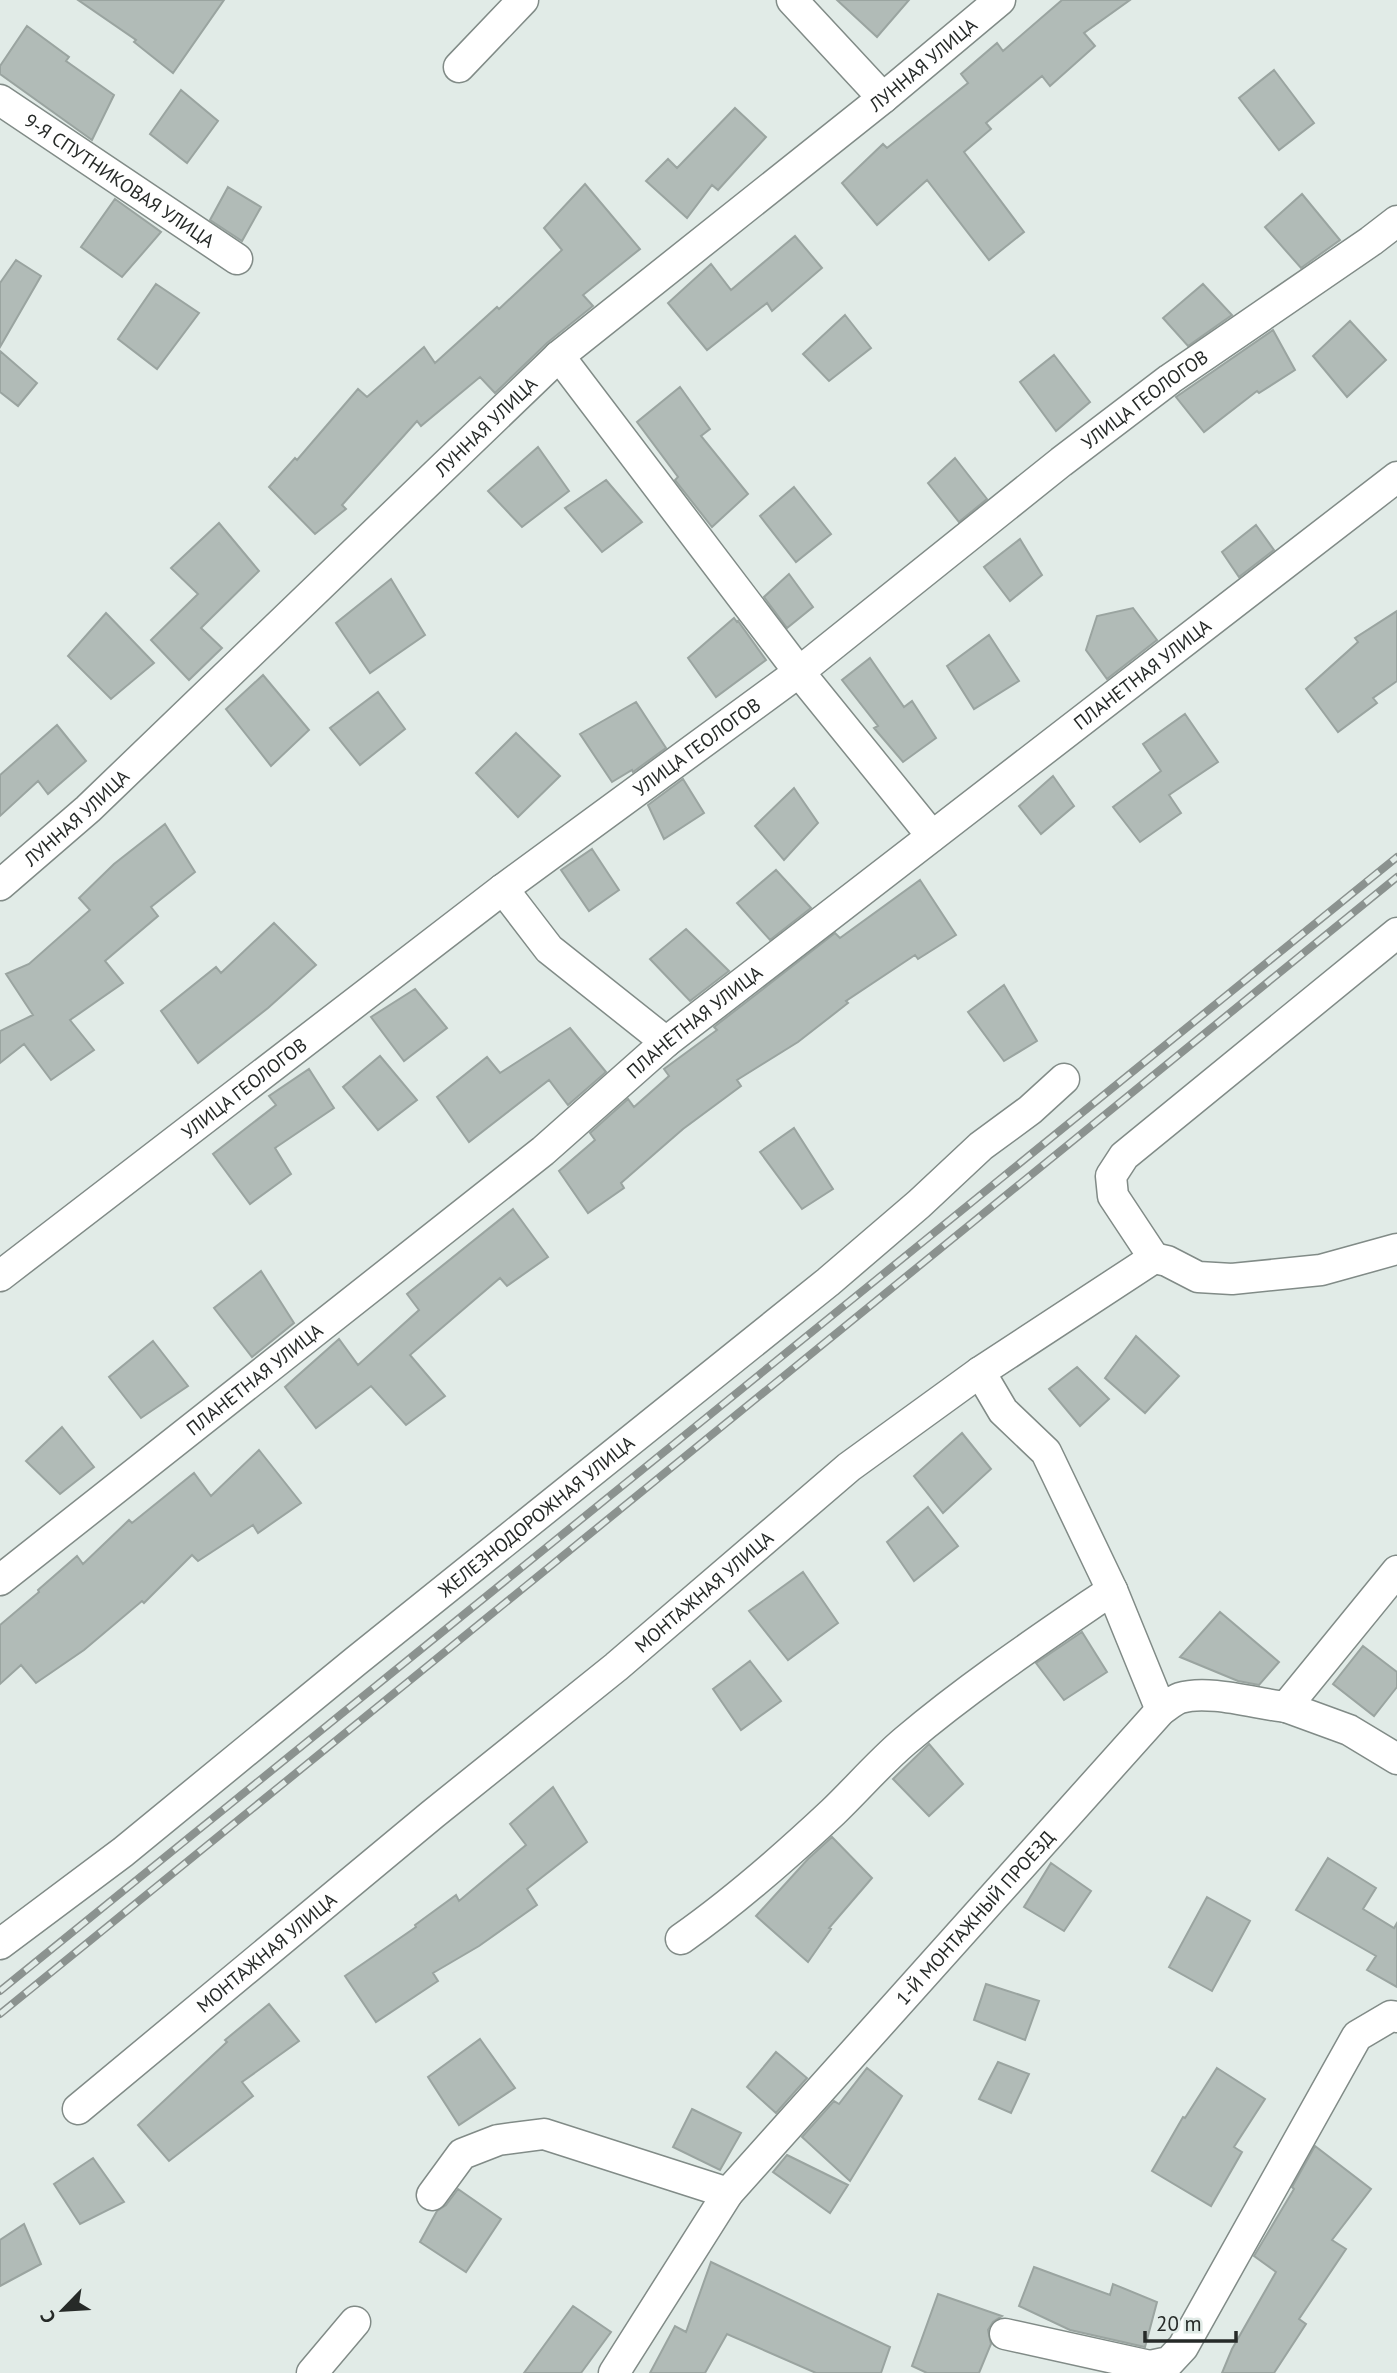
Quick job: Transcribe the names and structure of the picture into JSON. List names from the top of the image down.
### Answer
{
  "streets": {
    "street": [
      "ЛУННАЯ УЛИЦА",
      "9-Я СПУТНИКОВАЯ УЛИЦА",
      "УЛИЦА ГЕОЛОГОВ",
      "ПЛАНЕТНАЯ УЛИЦА",
      "ЖЕЛЕЗНОДОРОЖНАЯ УЛИЦА",
      "МОНТАЖНАЯ УЛИЦА",
      "1-Й МОНТАЖНЫЙ ПРОЕЗД"
    ]
  },
  "scale_bar": "20 m",
  "north": "bottom left"
}
